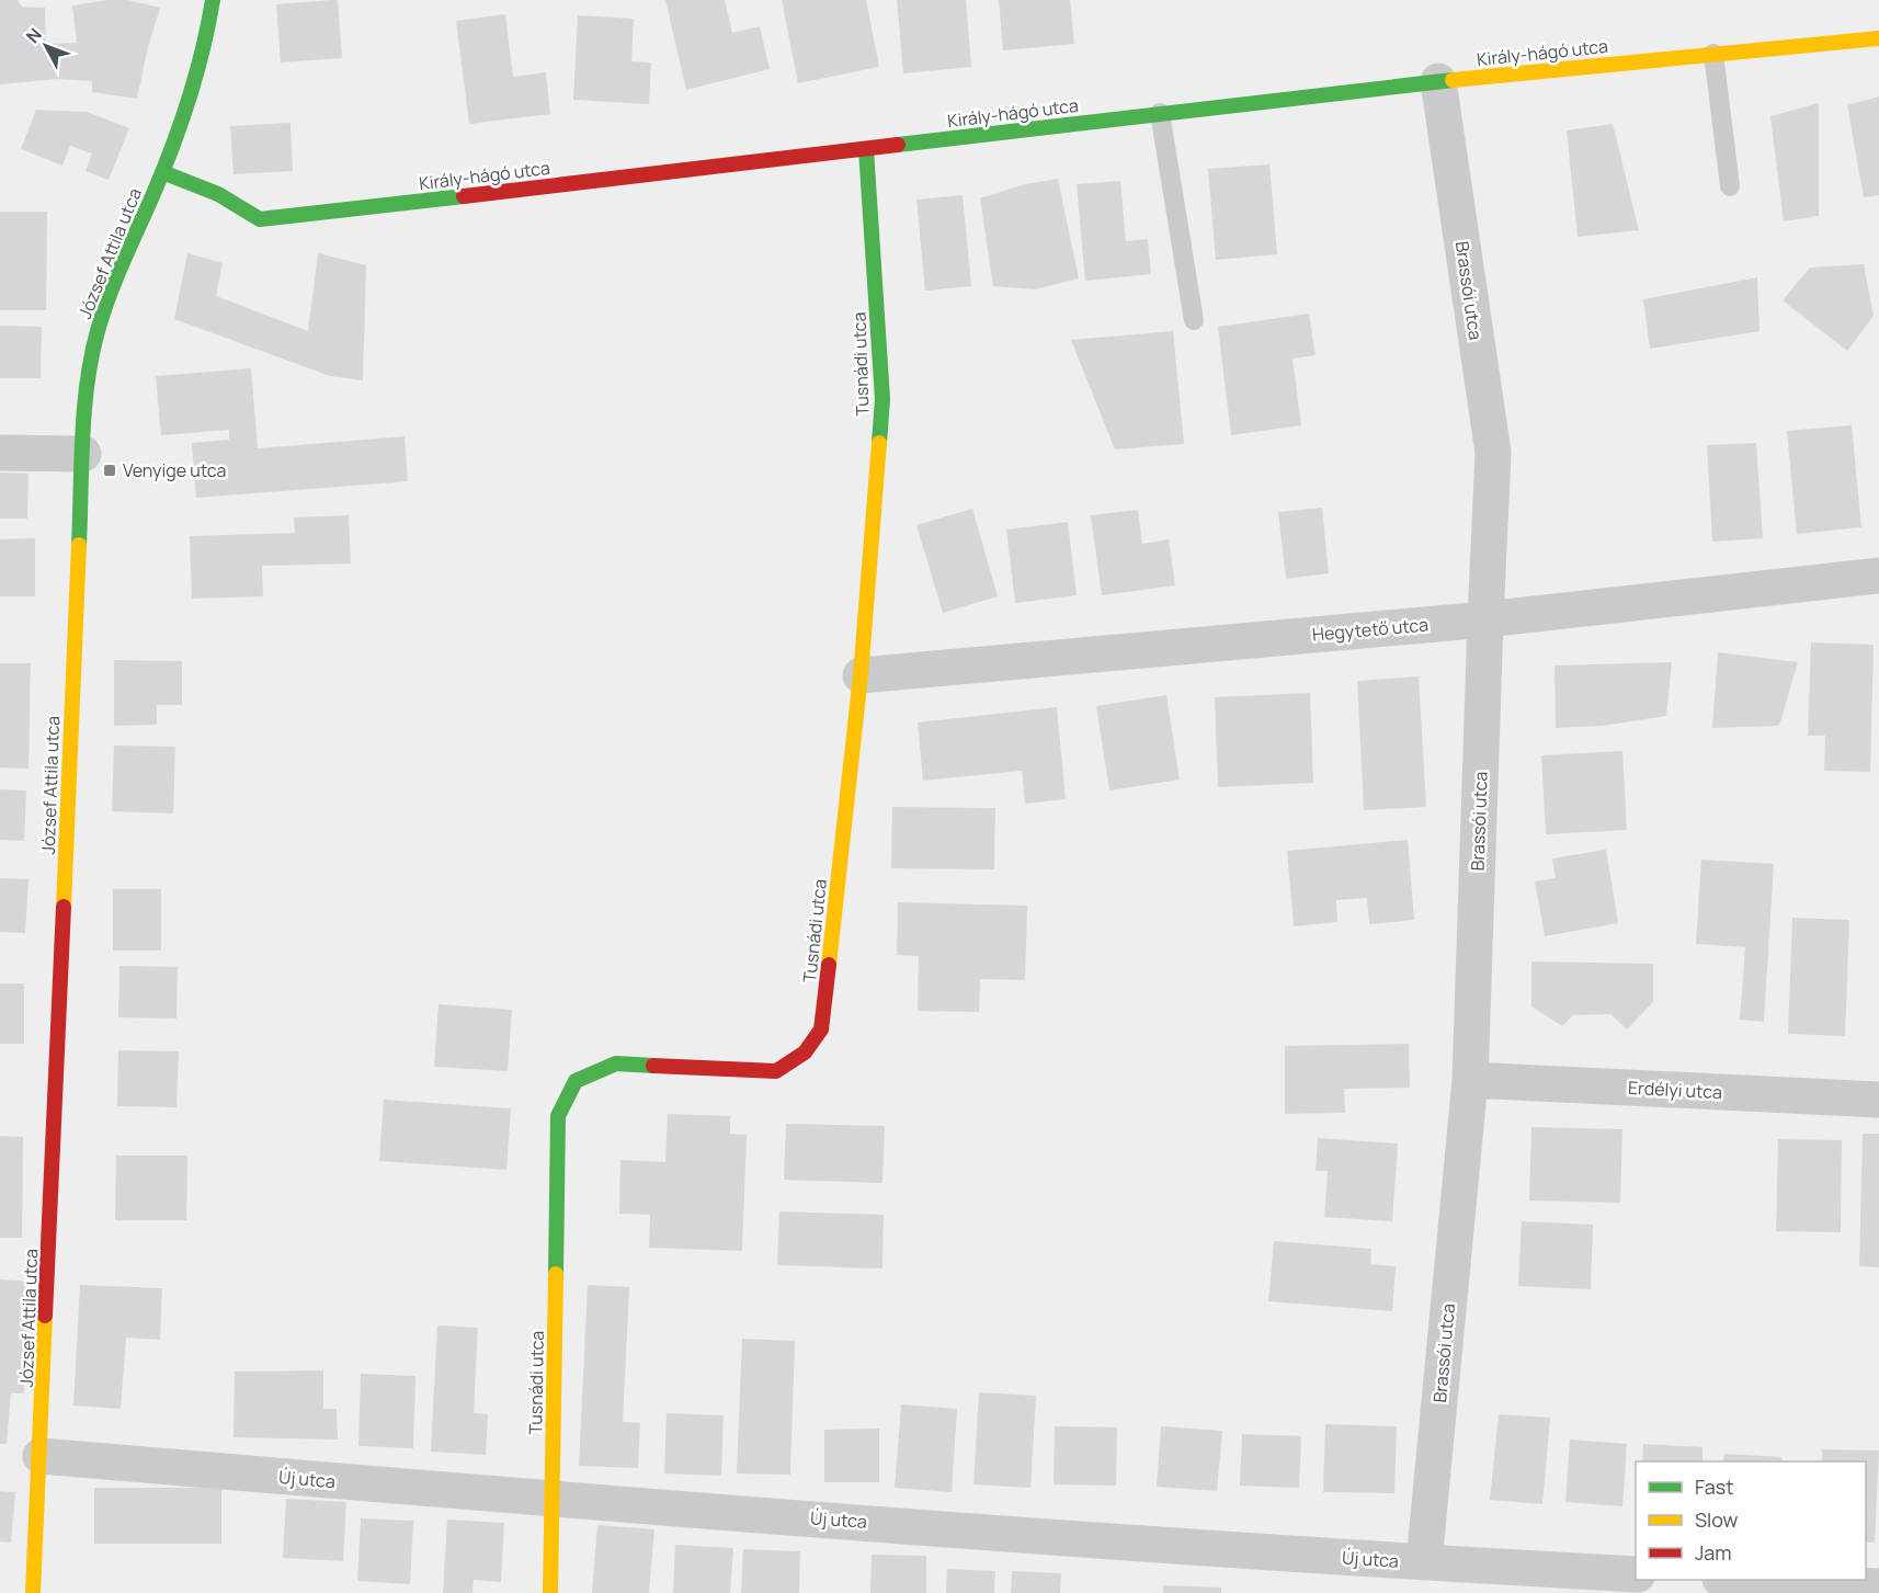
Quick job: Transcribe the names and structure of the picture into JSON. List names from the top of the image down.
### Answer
{
  "streets": {
    "street": [
      "Király-hágó utca",
      "József Attila utca",
      "Brassói utca",
      "Tusnádi utca",
      "Hegytető utca",
      "Erdélyi utca",
      "Új utca"
    ]
  },
  "crossings": [
    ["Király-hágó utca", "József Attila utca"],
    ["Király-hágó utca", "Brassói utca"],
    ["Király-hágó utca", "Tusnádi utca"],
    ["József Attila utca", "Új utca"],
    ["Brassói utca", "Hegytető utca"],
    ["Brassói utca", "Erdélyi utca"],
    ["Brassói utca", "Új utca"],
    ["Tusnádi utca", "Hegytető utca"],
    ["Tusnádi utca", "Új utca"]
  ],
  "places": {
    "transit": ["Venyige utca"]
  },
  "legend": ["Fast", "Slow", "Jam"],
  "north": "top left"
}
